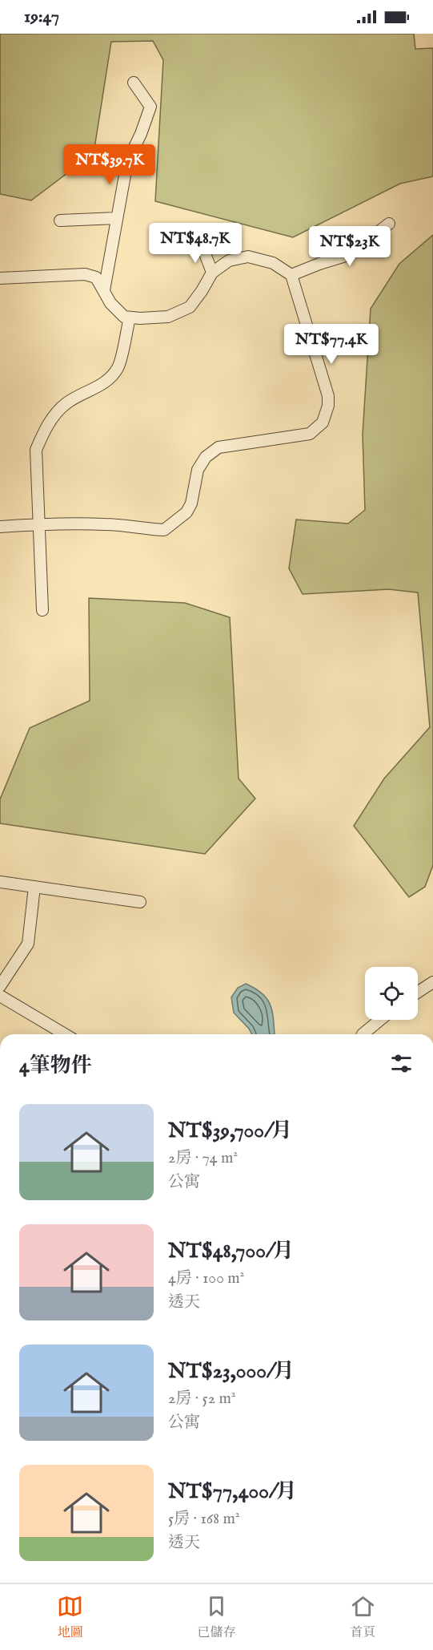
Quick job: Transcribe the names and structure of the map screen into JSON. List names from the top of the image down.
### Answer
{
  "page": {
    "status": "19:47",
    "price": [
      "NT$39.7K",
      "NT$48.7K",
      "NT$23K",
      "NT$77.4K"
    ],
    "heading": "4筆物件",
    "list": [
      {
        "name": "NT$39,700/月",
        "note": "2房 · 74 m² · 公寓"
      },
      {
        "name": "NT$48,700/月",
        "note": "4房 · 100 m² · 透天"
      },
      {
        "name": "NT$23,000/月",
        "note": "2房 · 52 m² · 公寓"
      },
      {
        "name": "NT$77,400/月",
        "note": "5房 · 168 m² · 透天"
      }
    ],
    "tabs": ["地圖", "已儲存", "首頁"]
  }
}
